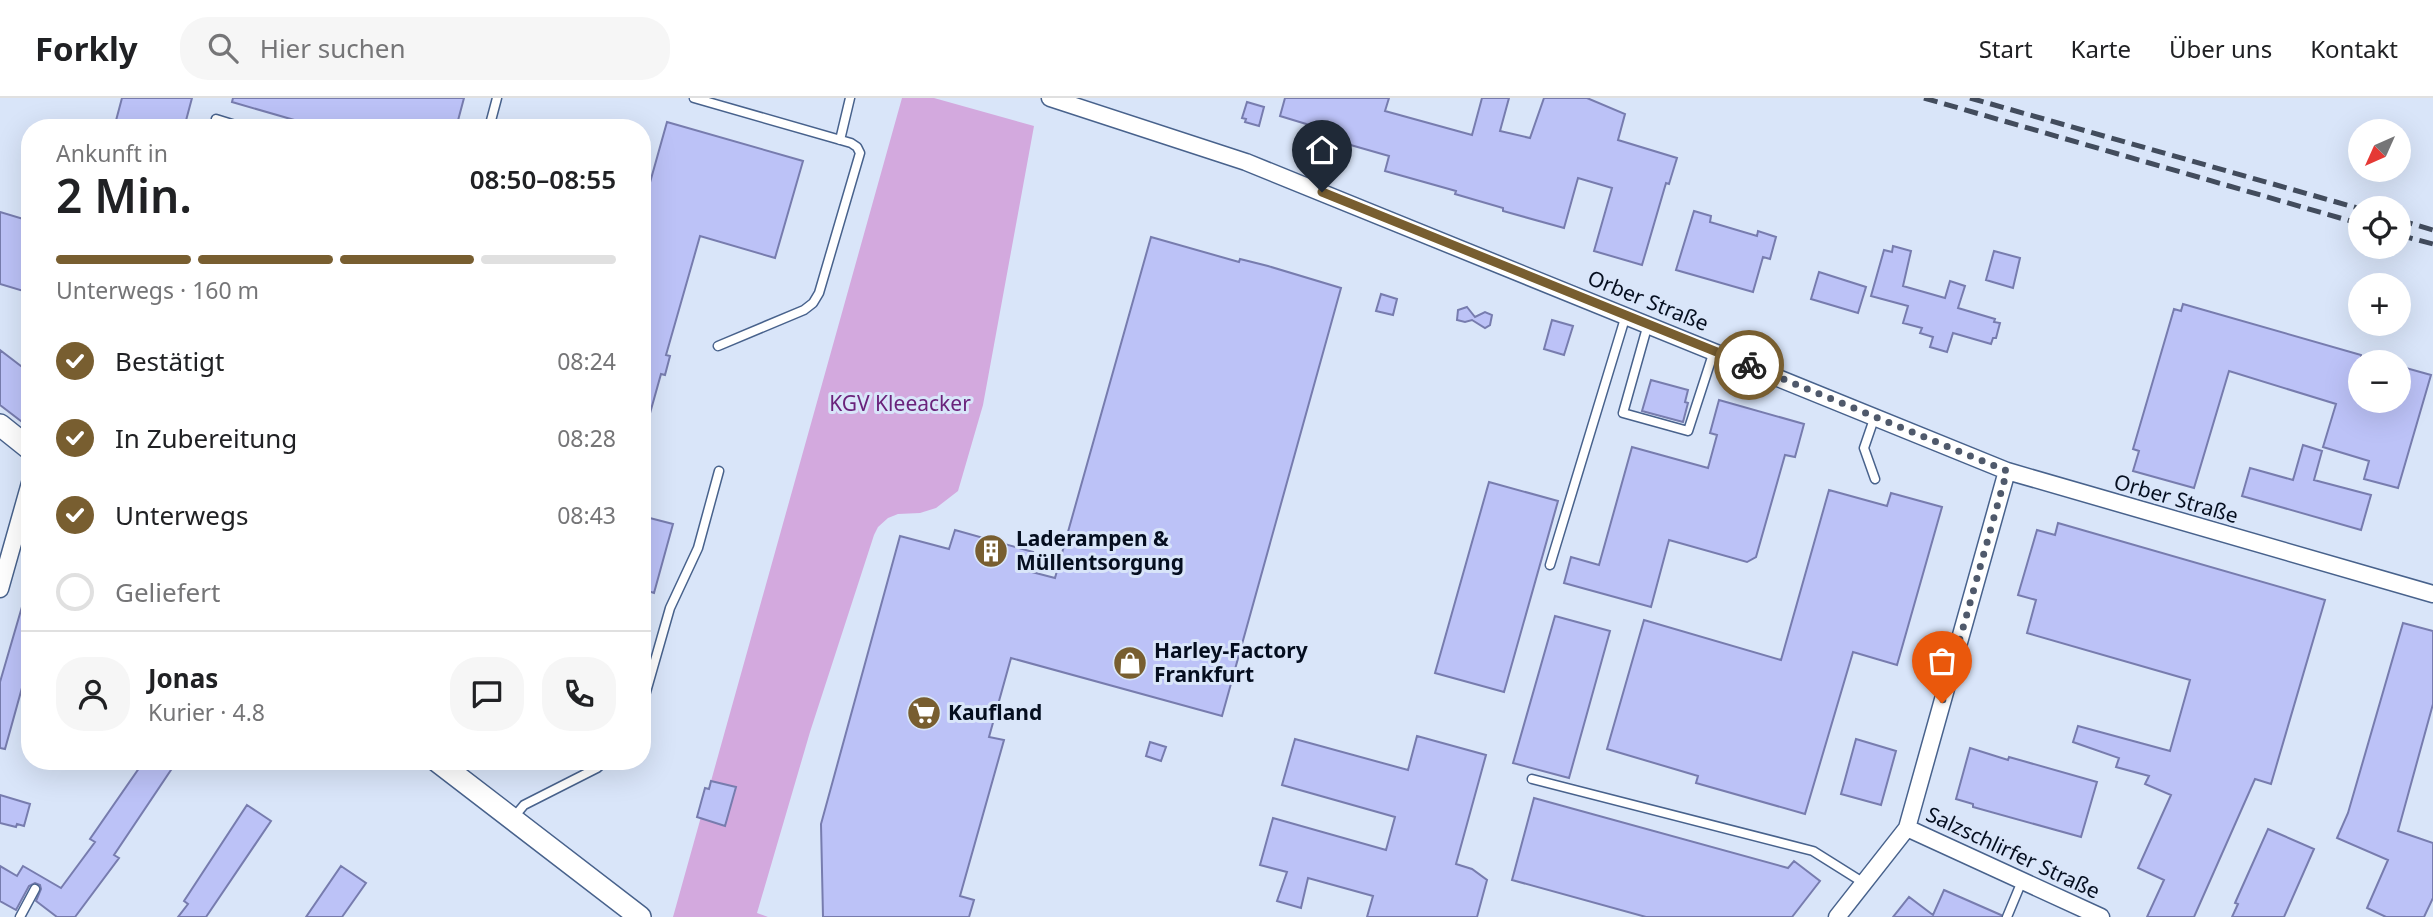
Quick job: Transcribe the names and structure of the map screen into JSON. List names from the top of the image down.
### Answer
{
  "streets": {
    "street": ["Orber Straße", "Salzschlirfer Straße"]
  },
  "parks": ["KGV Kleeacker"],
  "places": {
    "building": ["Laderampen & Müllentsorgung"],
    "shop": ["Harley-Factory Frankfurt"],
    "supermarket": ["Kaufland"]
  },
  "north": "bottom left",
  "page": {
    "header": "Forkly",
    "search": "Hier suchen",
    "nav": [
      "Start",
      "Karte",
      "Über uns",
      "Kontakt"
    ],
    "map_buttons": ["+", "−"],
    "heading": ["2 Min.", "Ankunft in", "08:50–08:55"],
    "panel": ["Jonas", "Kurier · 4.8"],
    "bar": "Unterwegs · 160 m",
    "list": [
      ["Bestätigt", "08:24"],
      ["In Zubereitung", "08:28"],
      ["Unterwegs", "08:43"],
      "Geliefert"
    ]
  }
}
